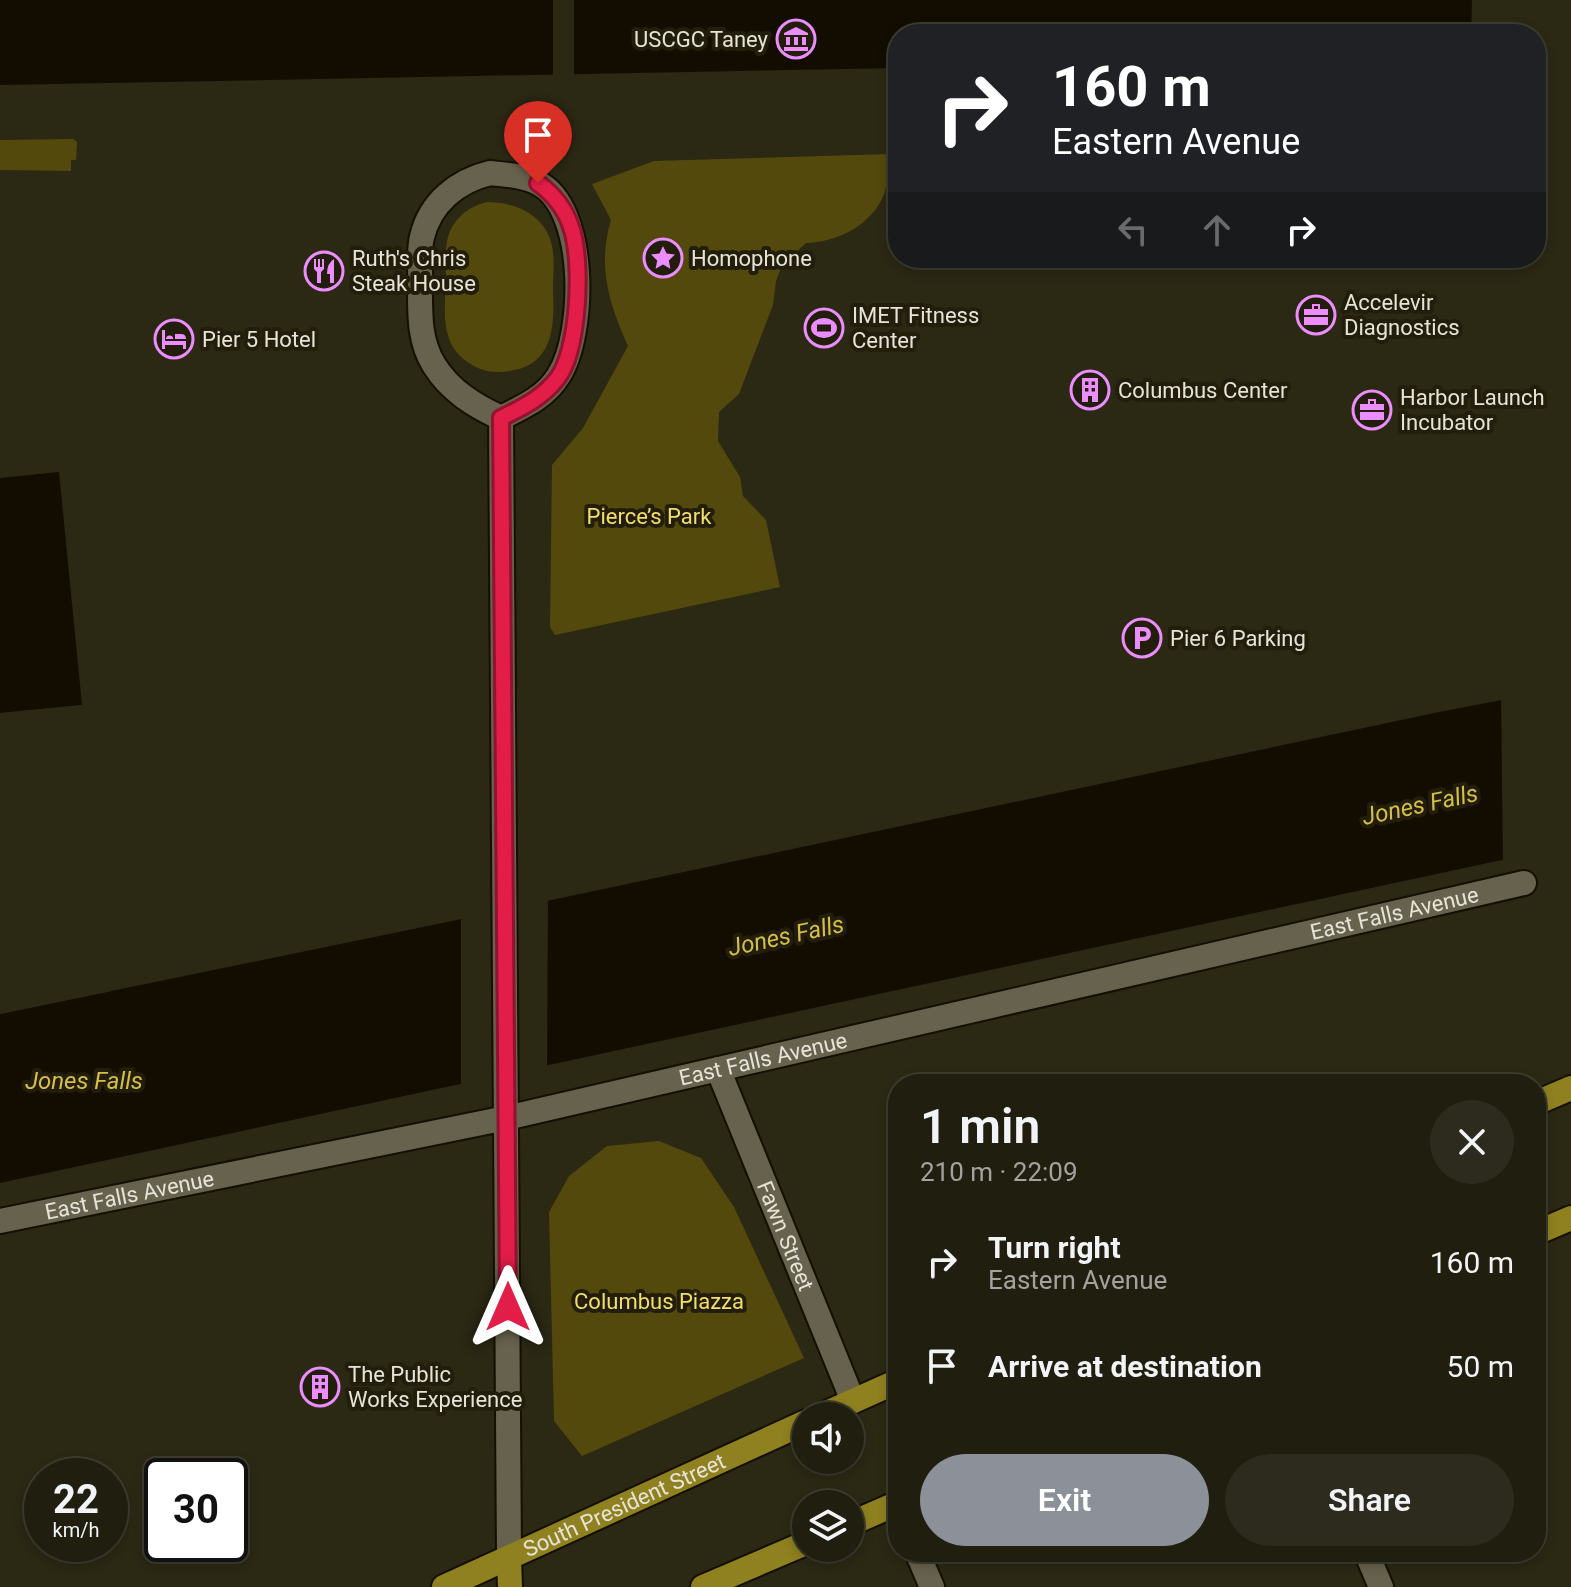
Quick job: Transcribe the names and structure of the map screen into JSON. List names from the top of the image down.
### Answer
{
  "streets": {
    "main road": ["South President Street"],
    "street": ["East Falls Avenue", "Fawn Street"]
  },
  "crossings": [
    ["East Falls Avenue", "Fawn Street"]
  ],
  "water": ["Jones Falls"],
  "parks": ["Pierce’s Park", "Columbus Piazza"],
  "places": {
    "museum": ["USCGC Taney"],
    "place": ["Homophone"],
    "restaurant": ["Ruth's Chris Steak House"],
    "office": ["Accelevir Diagnostics", "Harbor Launch Incubator"],
    "sports": ["IMET Fitness Center"],
    "hotel": ["Pier 5 Hotel"],
    "building": ["Columbus Center", "The Public Works Experience"],
    "parking": ["Pier 6 Parking"]
  },
  "page": {
    "turn": ["160 m", "Eastern Avenue"],
    "heading": ["1 min", "210 m · 22:09"],
    "list": [
      {
        "name": "Turn right",
        "note": "Eastern Avenue",
        "value": "160 m"
      },
      {
        "name": "Arrive at destination",
        "value": "50 m"
      }
    ],
    "buttons": ["Exit", "Share"],
    "speed": "22 km/h",
    "limit": "30"
  }
}
